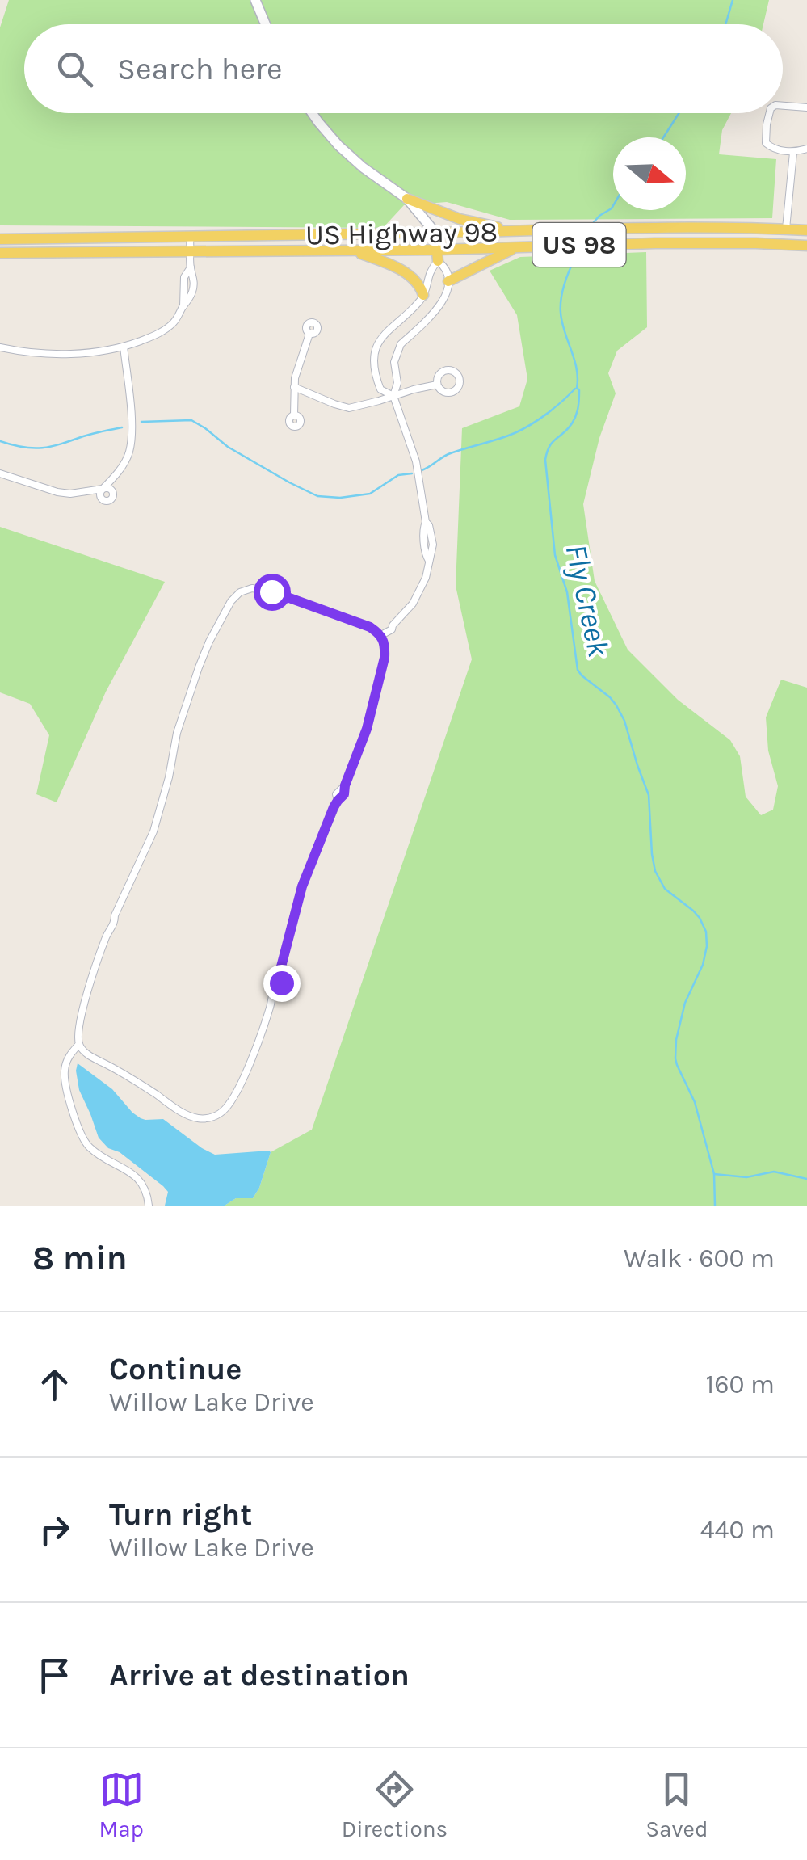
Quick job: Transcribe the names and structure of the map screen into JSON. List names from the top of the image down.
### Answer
{
  "streets": {
    "main road": ["US Highway 98", "US 98"]
  },
  "crossings": [
    ["US Highway 98", "US 98"]
  ],
  "water": ["Fly Creek"],
  "north": "right",
  "page": {
    "search": "Search here",
    "heading": ["8 min", "Walk · 600 m"],
    "list": [
      ["Continue", "Willow Lake Drive", "160 m"],
      ["Turn right", "Willow Lake Drive", "440 m"],
      "Arrive at destination"
    ],
    "nav": ["Map", "Directions", "Saved"]
  }
}
